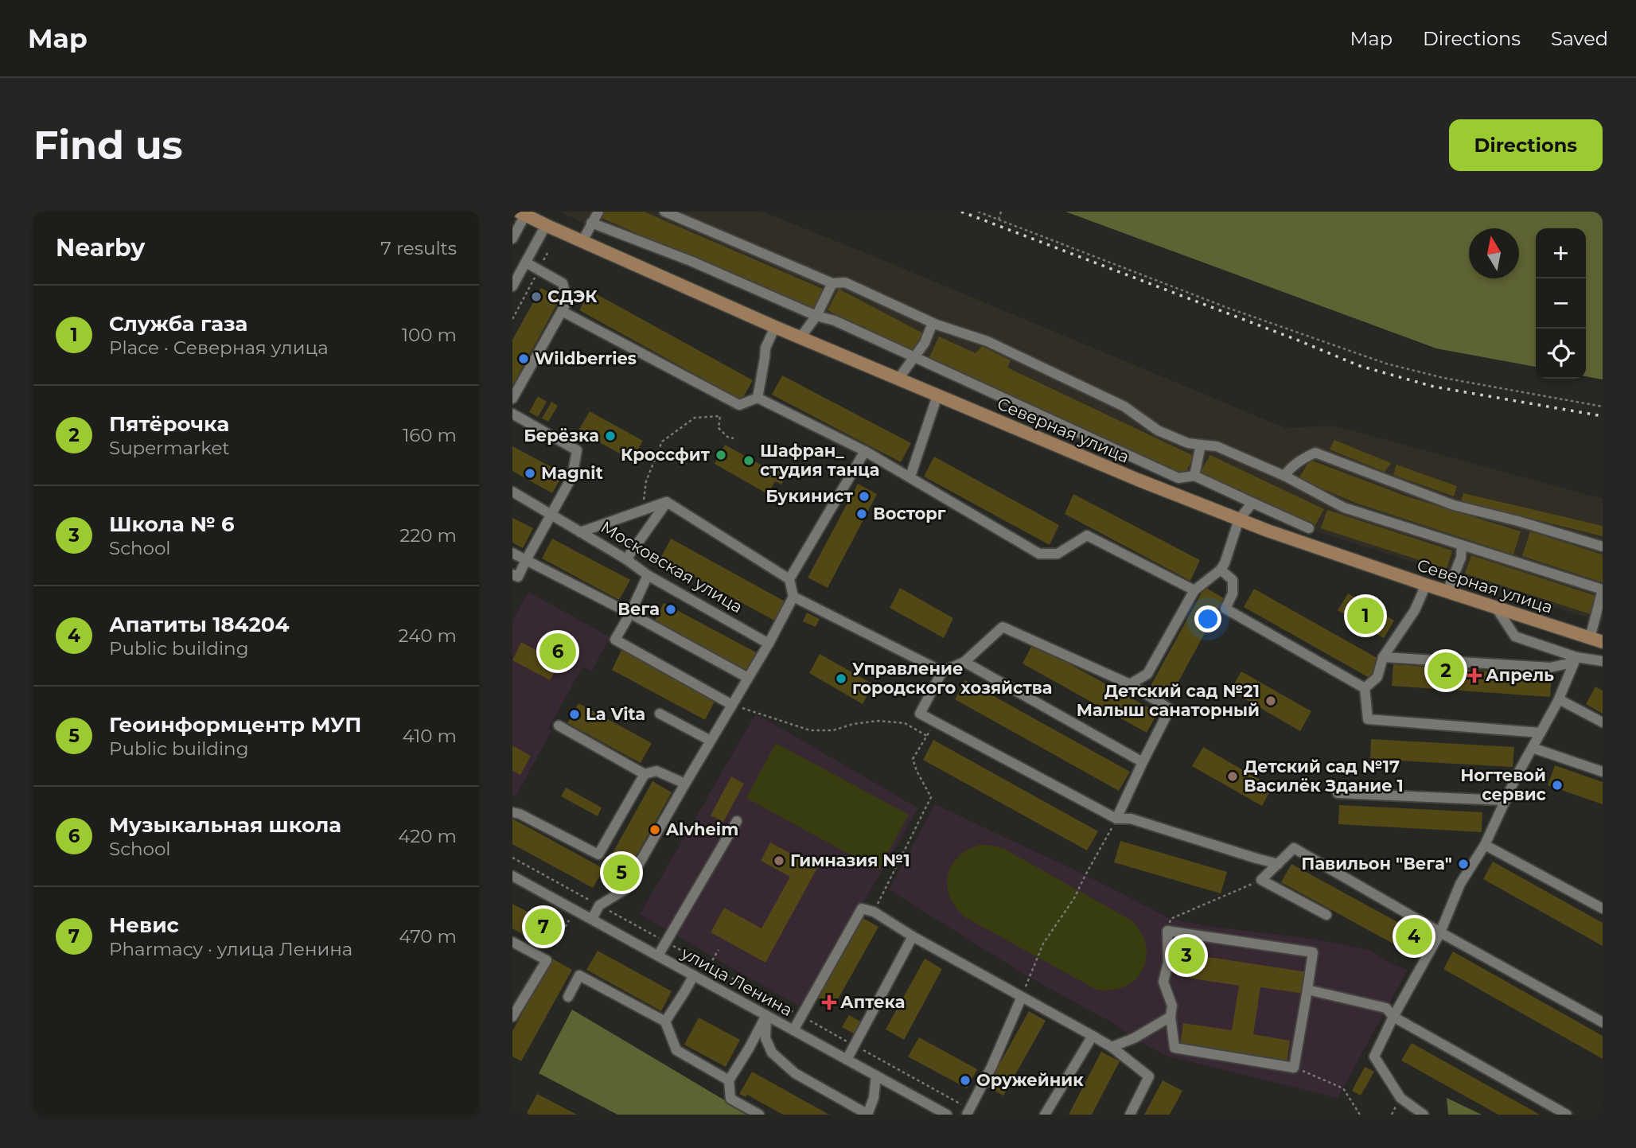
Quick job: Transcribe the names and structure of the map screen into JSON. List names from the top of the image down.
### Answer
{
  "streets": {
    "main road": ["Северная улица"],
    "street": ["Московская улица", "улица Ленина"]
  },
  "places": {
    "other": [
      "СДЭК",
      "Wildberries",
      "Берёзка",
      "Кроссфит",
      "Шафран_ студия танца",
      "Magnit",
      "Букинист",
      "Восторг",
      "Вега",
      "Управление городского хозяйства",
      "Детский сад №21 Малыш санаторный",
      "La Vita",
      "Детский сад №17 Василёк Здание 1",
      "Ногтевой сервис",
      "Alvheim",
      "Гимназия №1",
      "Павильон \"Вега\"",
      "Оружейник"
    ],
    "health": ["Апрель", "Аптека"]
  },
  "north": "top",
  "page": {
    "header": "Map",
    "nav": ["Map", "Directions", "Saved"],
    "buttons": "Directions",
    "title": "Find us",
    "heading": ["Nearby", "7 results"],
    "map_buttons": ["+", "−"],
    "list": [
      {
        "mark": "1",
        "name": "Служба газа",
        "note": "Place · Северная улица",
        "value": "100 m"
      },
      {
        "mark": "2",
        "name": "Пятёрочка",
        "note": "Supermarket",
        "value": "160 m"
      },
      {
        "mark": "3",
        "name": "Школа № 6",
        "note": "School",
        "value": "220 m"
      },
      {
        "mark": "4",
        "name": "Апатиты 184204",
        "note": "Public building",
        "value": "240 m"
      },
      {
        "mark": "5",
        "name": "Геоинформцентр МУП",
        "note": "Public building",
        "value": "410 m"
      },
      {
        "mark": "6",
        "name": "Музыкальная школа",
        "note": "School",
        "value": "420 m"
      },
      {
        "mark": "7",
        "name": "Невис",
        "note": "Pharmacy · улица Ленина",
        "value": "470 m"
      }
    ],
    "pins": [
      "1",
      "6",
      "2",
      "5",
      "7",
      "4",
      "3"
    ]
  }
}
